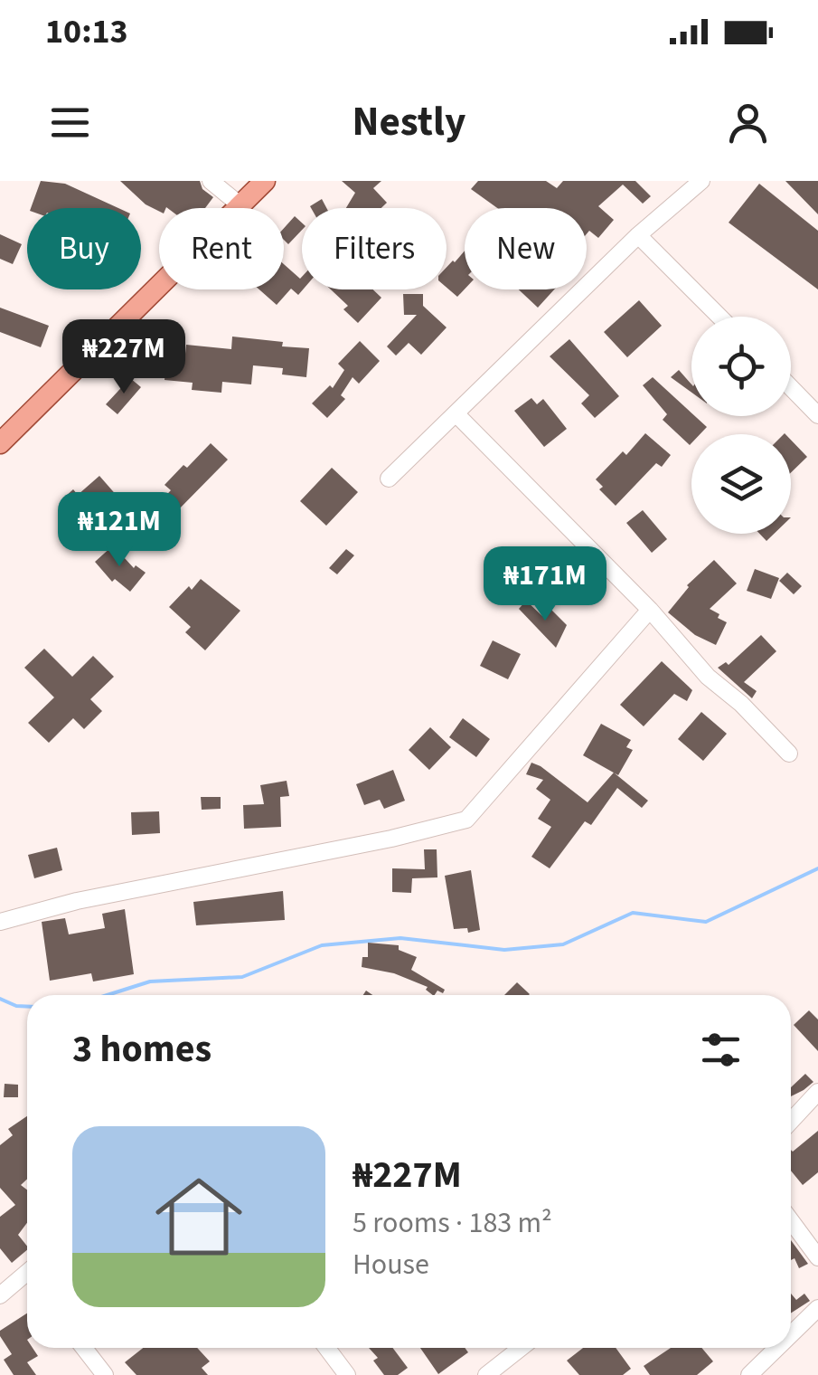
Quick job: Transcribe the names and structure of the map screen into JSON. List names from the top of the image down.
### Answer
{
  "page": {
    "status": "10:13",
    "header": "Nestly",
    "chip": [
      "Buy",
      "Rent",
      "Filters",
      "New"
    ],
    "price": ["₦227M", "₦121M", "₦171M"],
    "heading": "3 homes",
    "list": [
      {
        "name": "₦227M",
        "note": "5 rooms · 183 m² · House"
      }
    ]
  }
}
